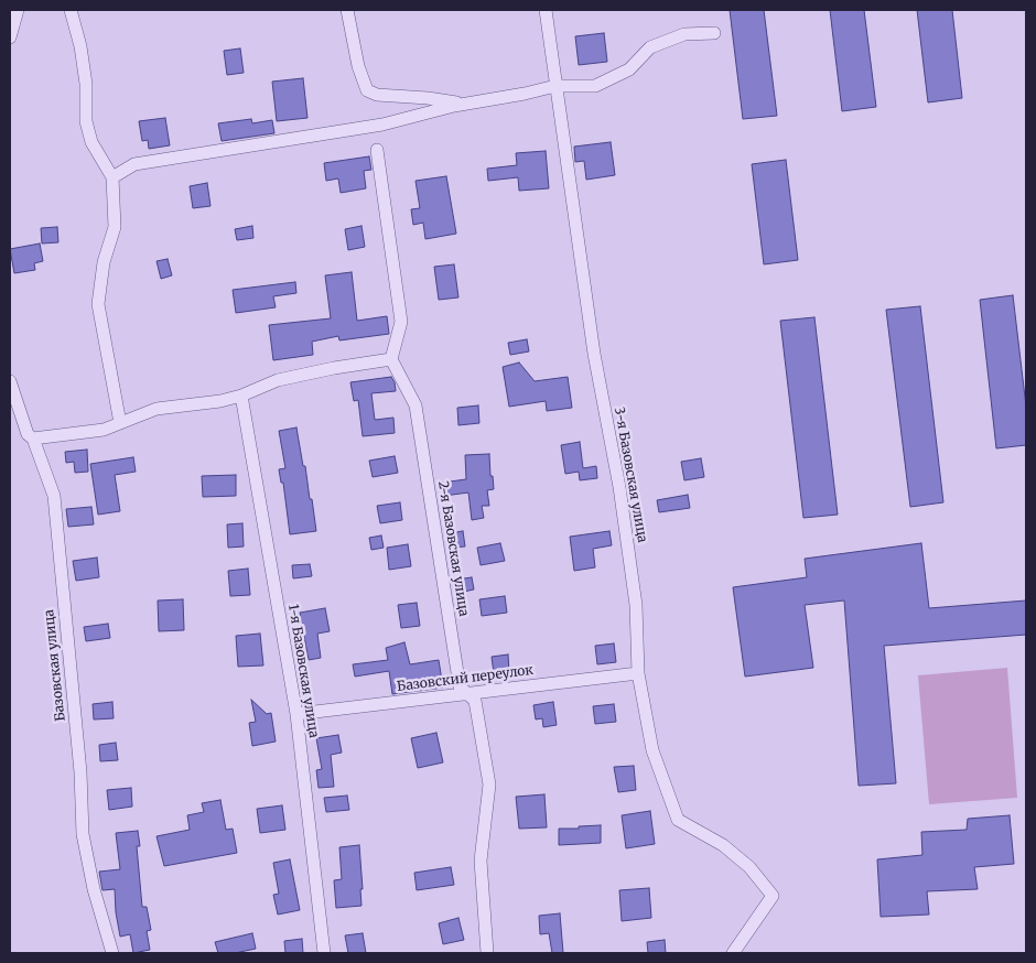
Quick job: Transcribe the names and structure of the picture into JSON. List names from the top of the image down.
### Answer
{
  "streets": {
    "street": [
      "3-я Базовская улица",
      "2-я Базовская улица",
      "Базовская улица",
      "1-я Базовская улица",
      "Базовский переулок"
    ]
  },
  "crossings": [
    ["3-я Базовская улица", "Базовский переулок"],
    ["2-я Базовская улица", "Базовский переулок"],
    ["1-я Базовская улица", "Базовский переулок"]
  ]
}
